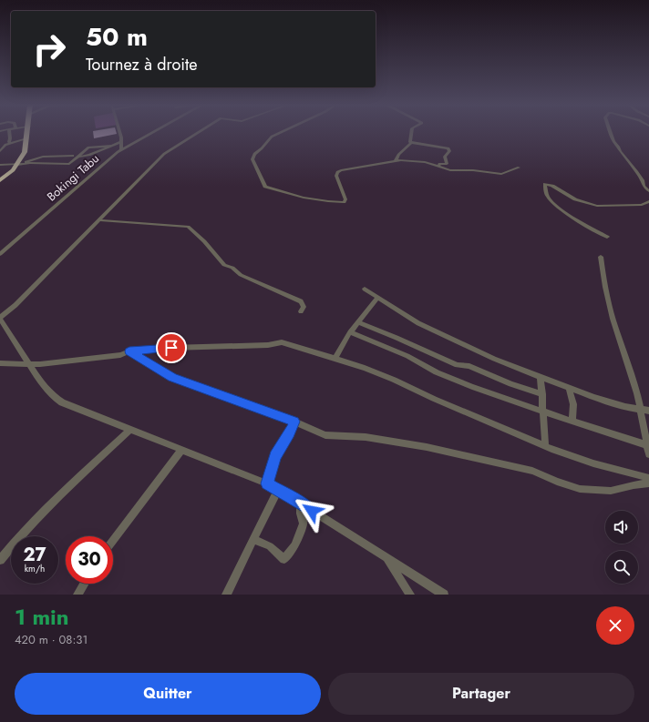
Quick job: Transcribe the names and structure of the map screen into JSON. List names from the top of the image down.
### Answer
{
  "streets": {
    "street": ["Bokingi Tabu"]
  },
  "page": {
    "turn": ["50 m", "Tournez à droite"],
    "speed": "27 km/h",
    "limit": "30",
    "heading": ["1 min", "420 m · 08:31"],
    "buttons": ["Quitter", "Partager"]
  }
}
